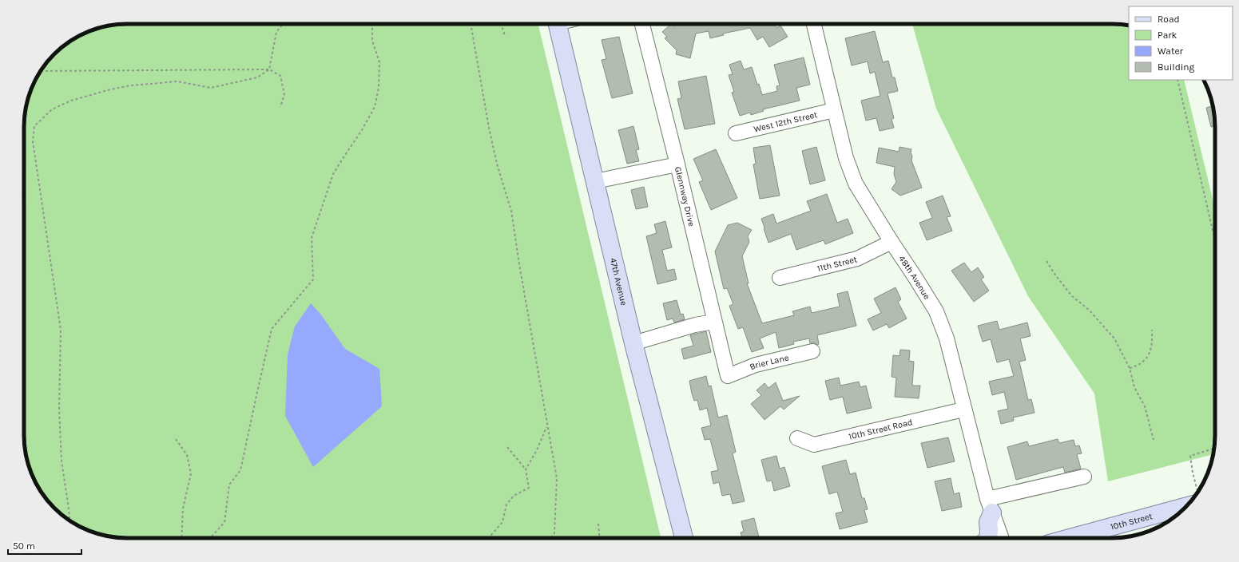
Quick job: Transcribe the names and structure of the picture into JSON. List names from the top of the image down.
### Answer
{
  "streets": {
    "main road": ["47th Avenue", "10th Street"],
    "street": [
      "West 12th Street",
      "Glennway Drive",
      "11th Street",
      "48th Avenue",
      "Brier Lane",
      "10th Street Road"
    ]
  },
  "crossings": [
    ["West 12th Street", "48th Avenue"],
    ["Glennway Drive", "Brier Lane"],
    ["11th Street", "48th Avenue"],
    ["48th Avenue", "10th Street Road"]
  ],
  "legend": [
    "Road",
    "Park",
    "Water",
    "Building"
  ],
  "scale_bar": "50 m"
}
